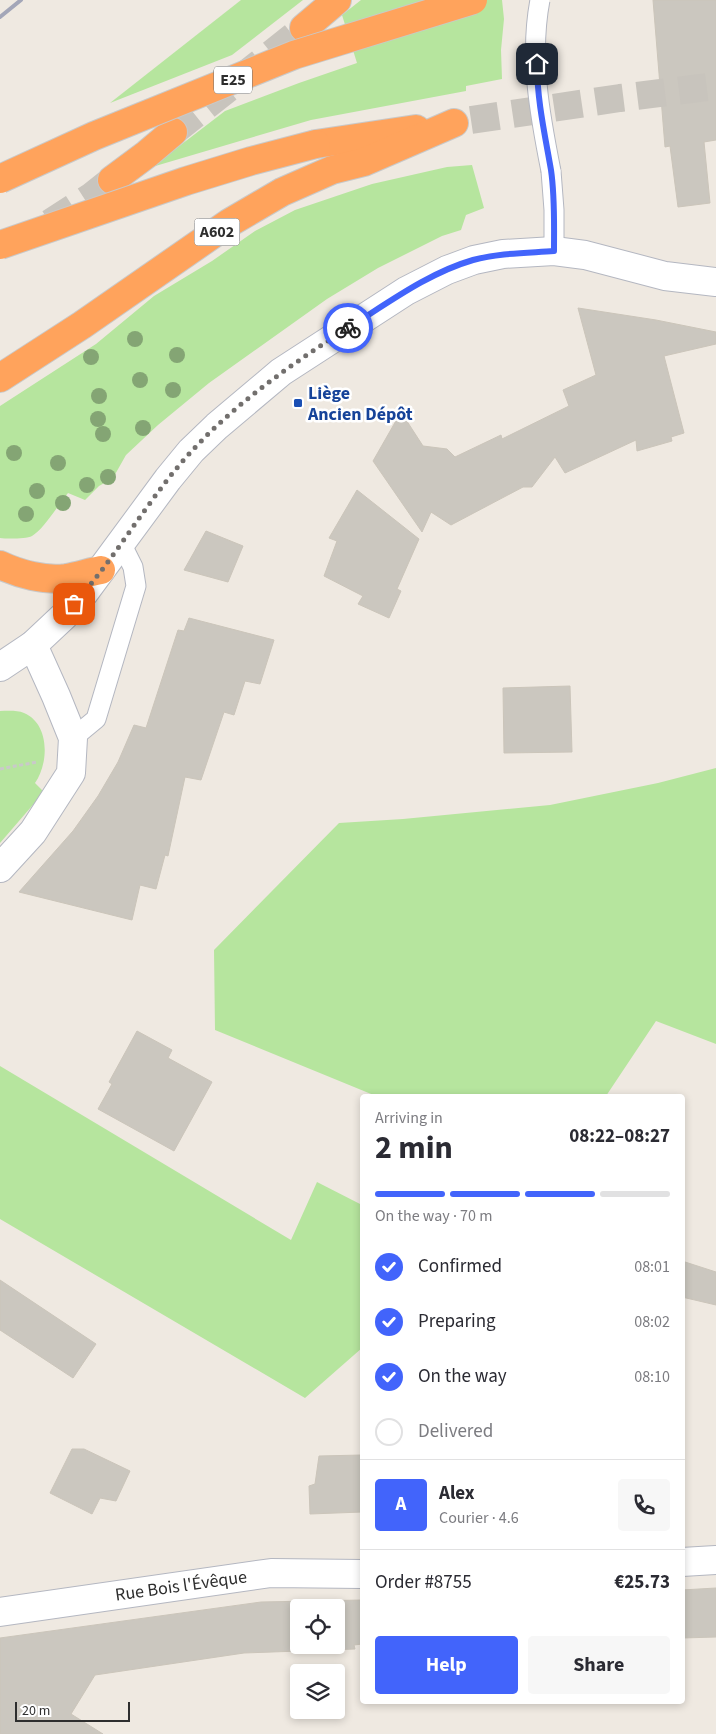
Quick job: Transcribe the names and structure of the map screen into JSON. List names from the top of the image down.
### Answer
{
  "streets": {
    "highway": ["E25", "A602"],
    "street": ["Rue Bois l'Évêque"]
  },
  "places": {
    "transit": ["Liège Ancien Dépôt"]
  },
  "scale_bar": "20 m",
  "page": {
    "heading": ["2 min", "Arriving in", "08:22–08:27"],
    "panel": [
      "Alex",
      "Courier · 4.6",
      "Order #8755",
      "€25.73"
    ],
    "bar": "On the way · 70 m",
    "list": [
      ["Confirmed", "08:01"],
      ["Preparing", "08:02"],
      ["On the way", "08:10"],
      "Delivered"
    ],
    "round": "A",
    "buttons": ["Help", "Share"],
    "scale": "20 m"
  }
}
